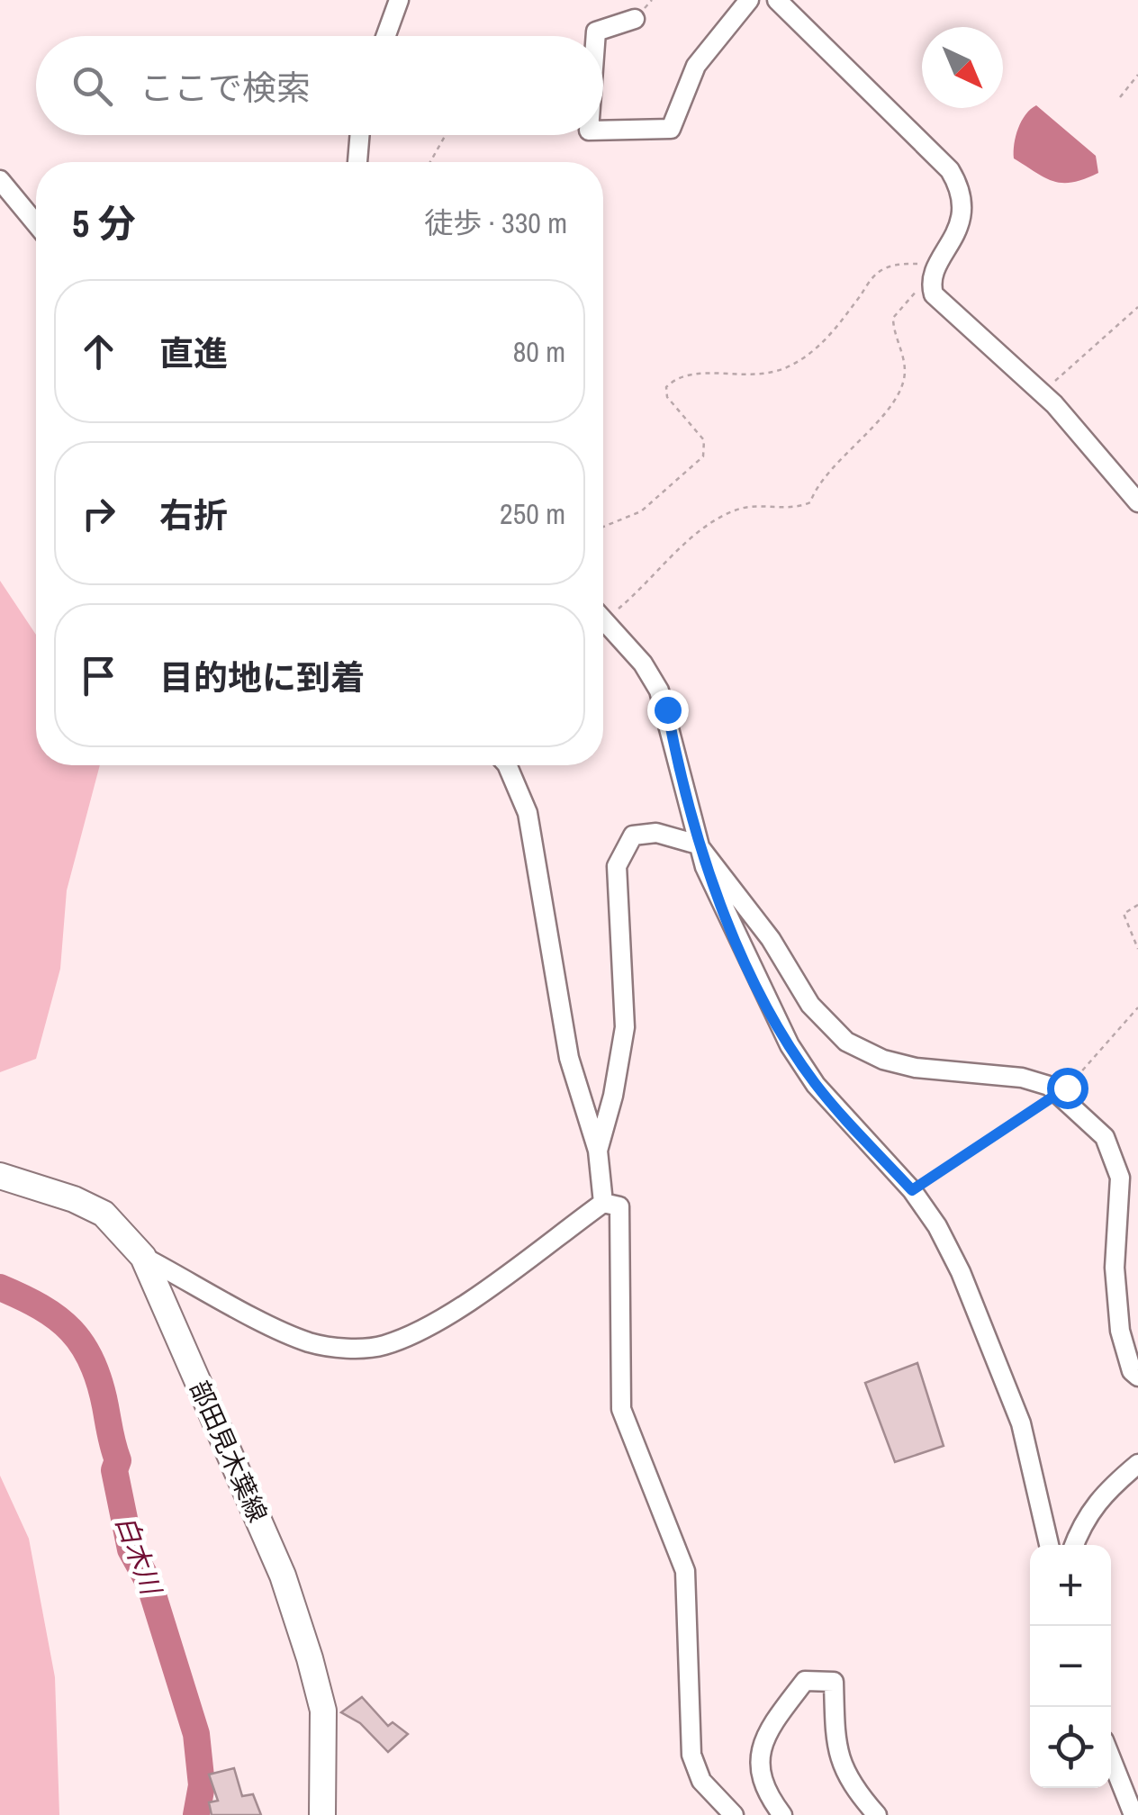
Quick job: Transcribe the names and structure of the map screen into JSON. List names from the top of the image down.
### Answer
{
  "streets": {
    "main road": ["部田見木葉線"]
  },
  "water": ["白木川"],
  "north": "bottom right",
  "page": {
    "search": "ここで検索",
    "heading": ["5 分", "徒歩 · 330 m"],
    "list": [
      ["直進", "80 m"],
      ["右折", "250 m"],
      "目的地に到着"
    ],
    "map_buttons": ["+", "−"]
  }
}
